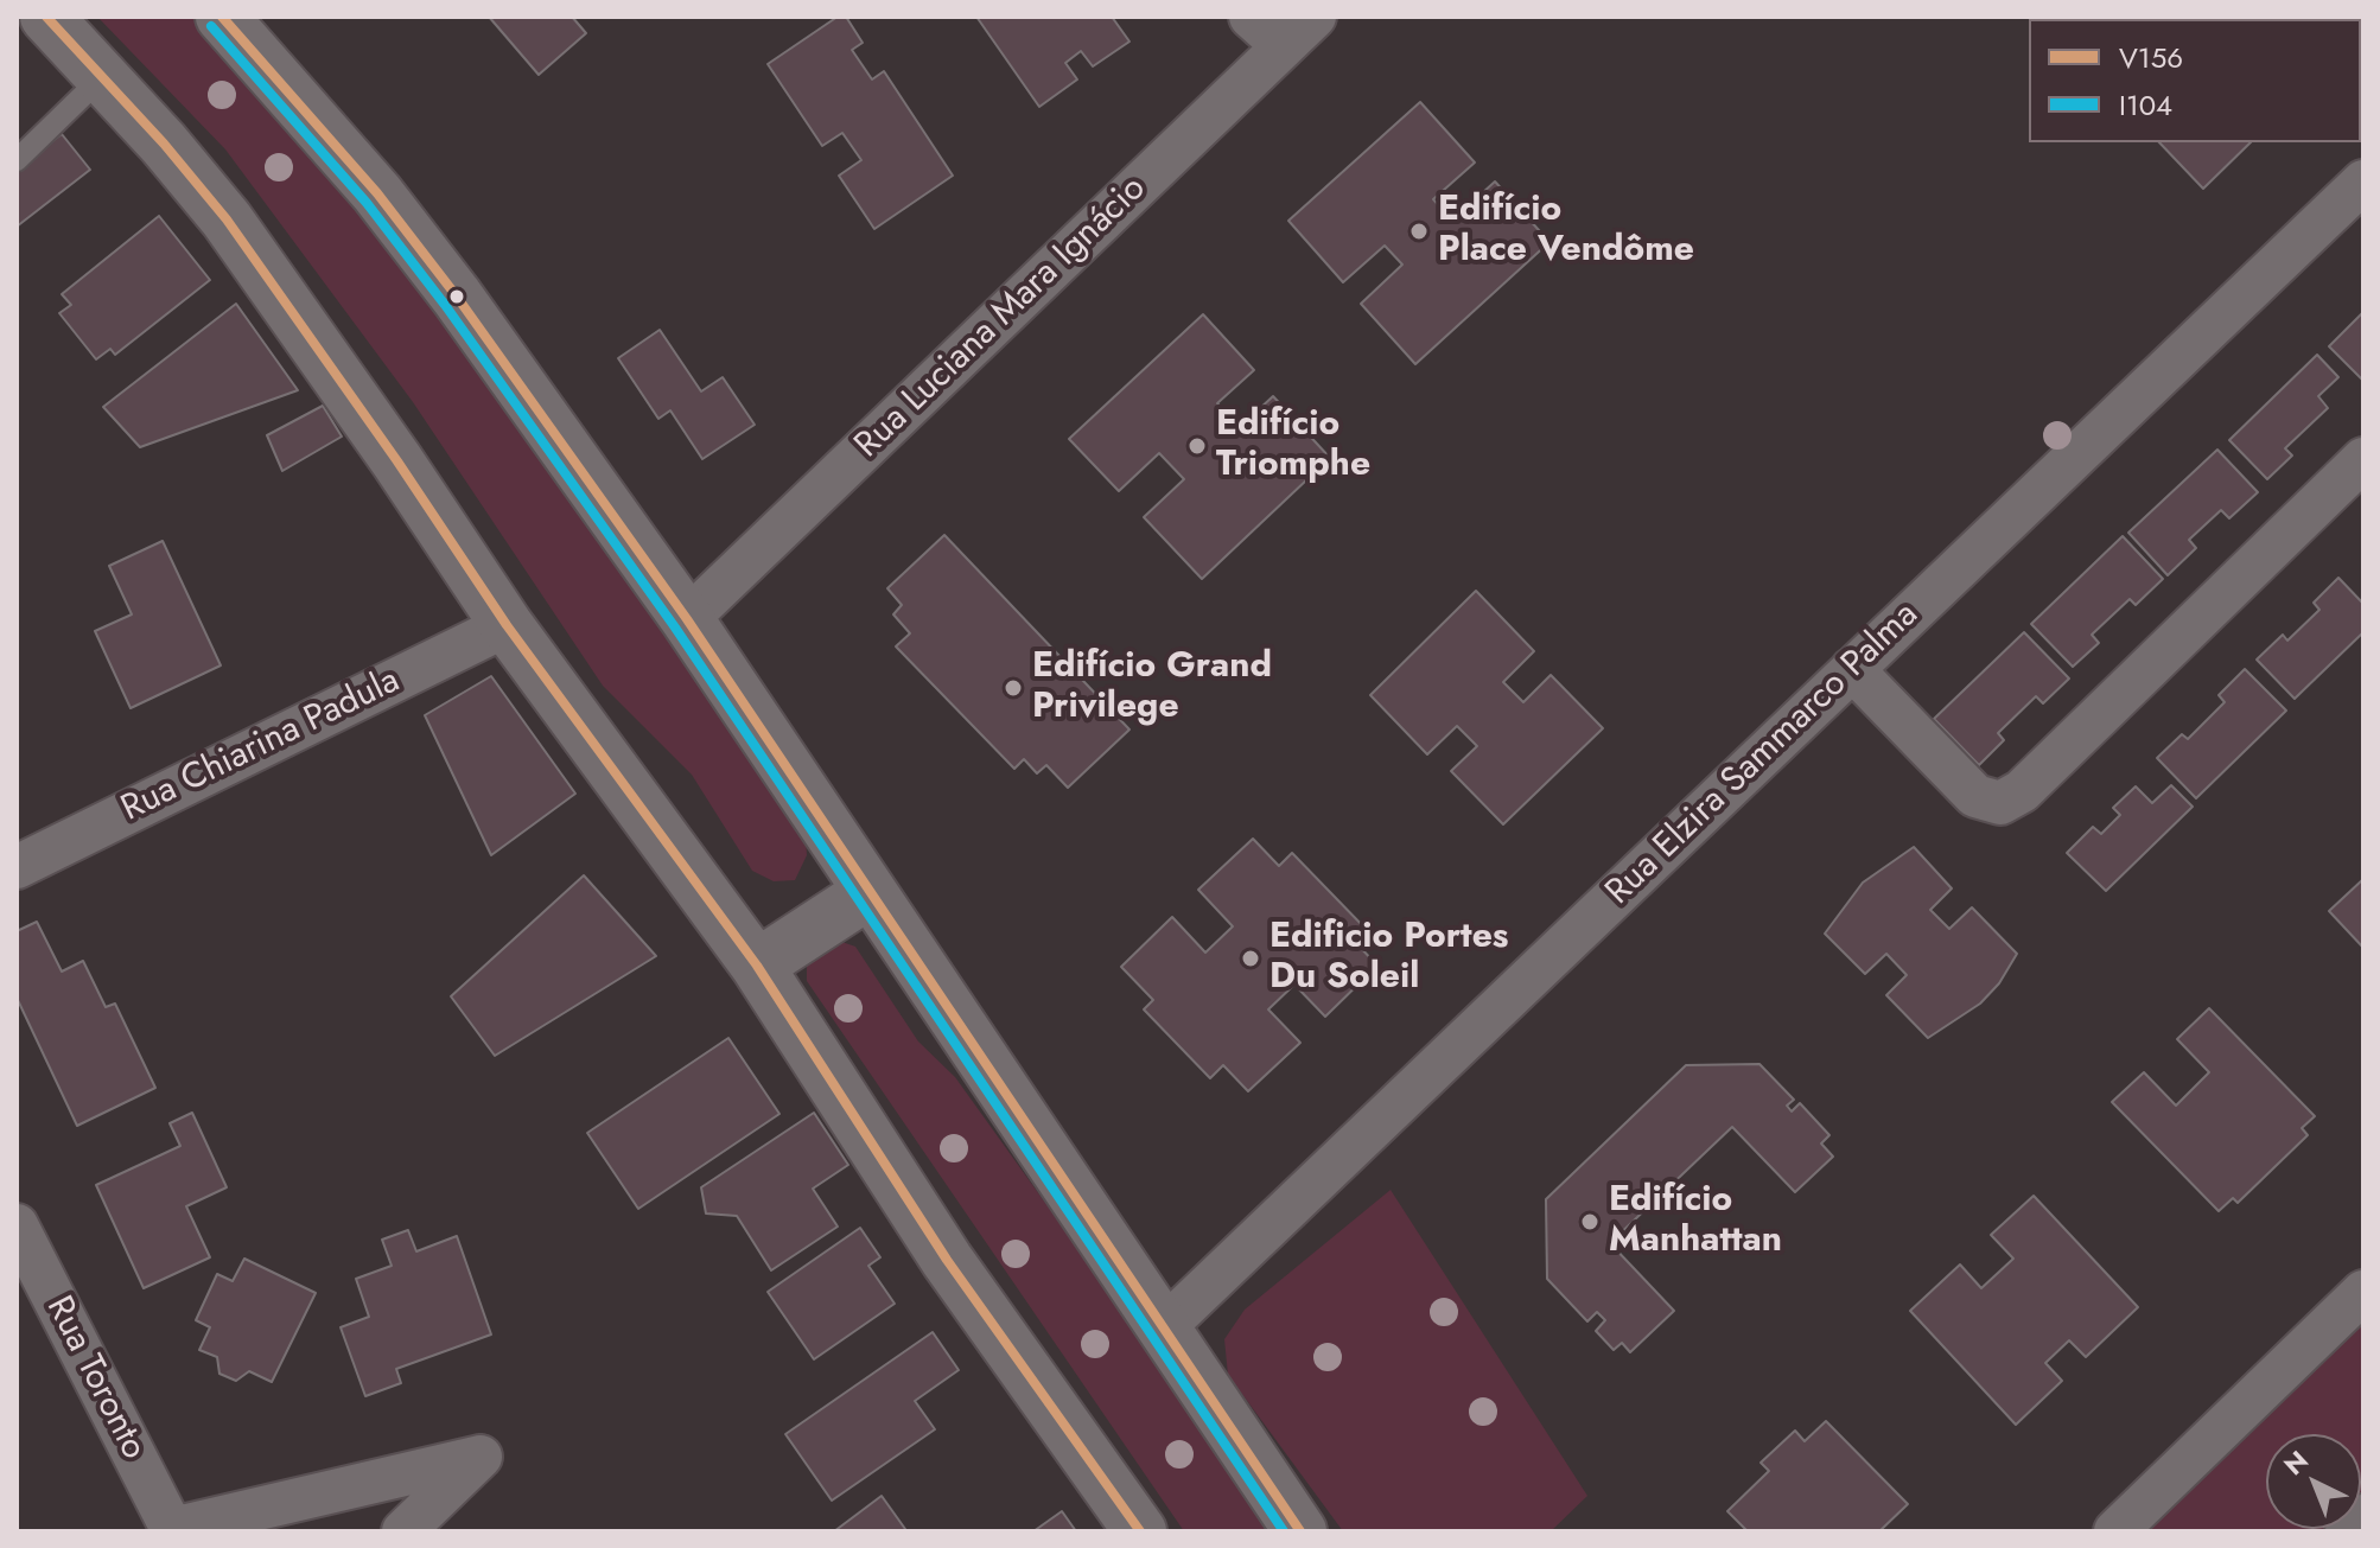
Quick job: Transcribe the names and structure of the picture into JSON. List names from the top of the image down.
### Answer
{
  "streets": {
    "street": [
      "Rua Luciana Mara Ignácio",
      "Rua Chiarina Padula",
      "Rua Elzira Sammarco Palma",
      "Rua Toronto"
    ]
  },
  "places": [
    "Edifício Place Vendôme",
    "Edifício Triomphe",
    "Edifício Grand Privilege",
    "Edificio Portes Du Soleil",
    "Edifício Manhattan"
  ],
  "lines": ["transit line V156", "transit line I104"],
  "legend": ["V156", "I104"],
  "north": "top left"
}
